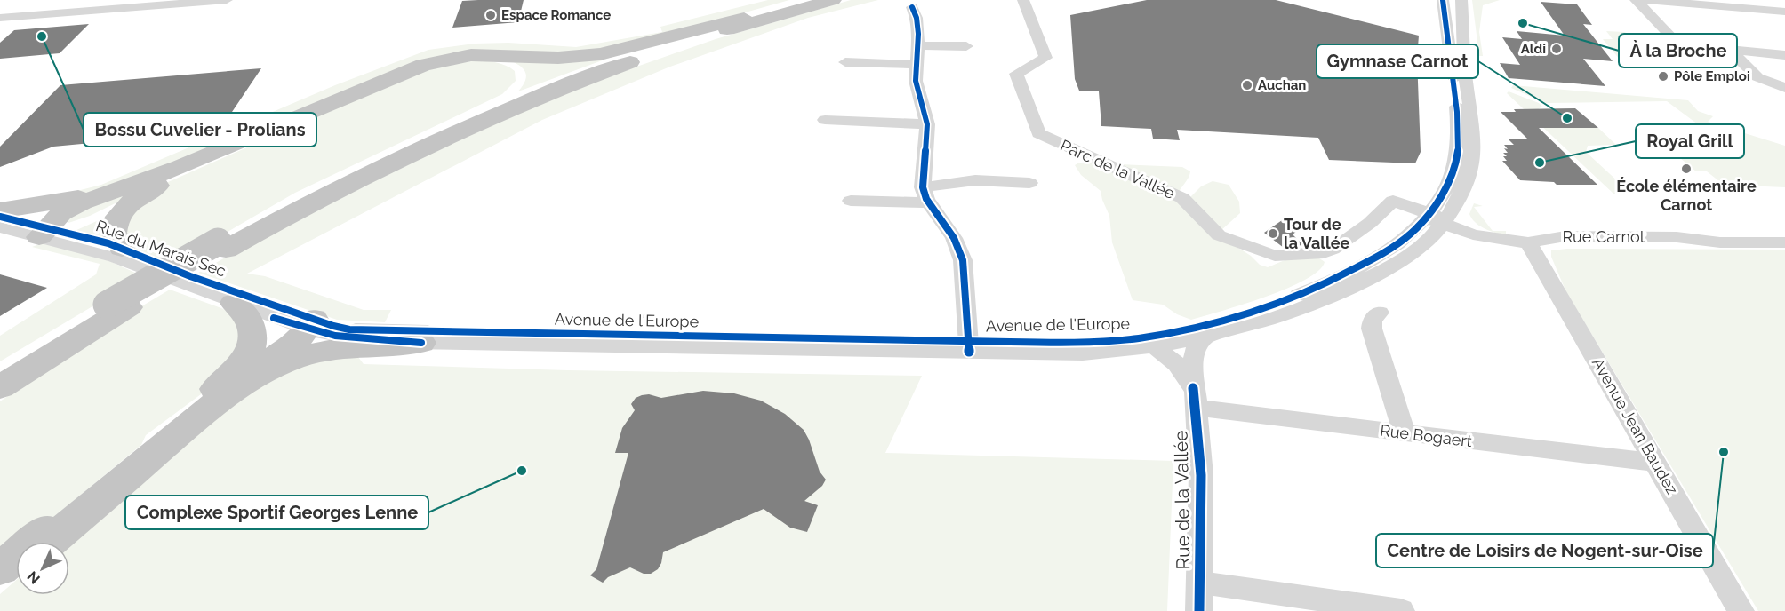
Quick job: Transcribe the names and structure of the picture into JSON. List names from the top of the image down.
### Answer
{
  "streets": {
    "street": [
      "Parc de la Vallée",
      "Rue Carnot",
      "Rue du Marais Sec",
      "Avenue de l'Europe",
      "Avenue Jean Baudez",
      "Rue Bogaert",
      "Rue de la Vallée"
    ]
  },
  "crossings": [
    ["Parc de la Vallée", "Rue Carnot"],
    ["Parc de la Vallée", "Avenue de l'Europe"],
    ["Rue Carnot", "Avenue de l'Europe"],
    ["Rue Carnot", "Avenue Jean Baudez"],
    ["Rue du Marais Sec", "Avenue de l'Europe"],
    ["Avenue de l'Europe", "Rue de la Vallée"],
    ["Avenue Jean Baudez", "Rue Bogaert"],
    ["Rue Bogaert", "Rue de la Vallée"]
  ],
  "places": [
    "Espace Romance",
    "À la Broche",
    "Bossu Cuvelier - Prolians",
    "Aldi",
    "Pôle Emploi",
    "Auchan",
    "Gymnase Carnot",
    "Royal Grill",
    "École élémentaire Carnot",
    "Tour de la Vallée",
    "Centre de Loisirs de Nogent-sur-Oise",
    "Complexe Sportif Georges Lenne"
  ],
  "north": "bottom left"
}
